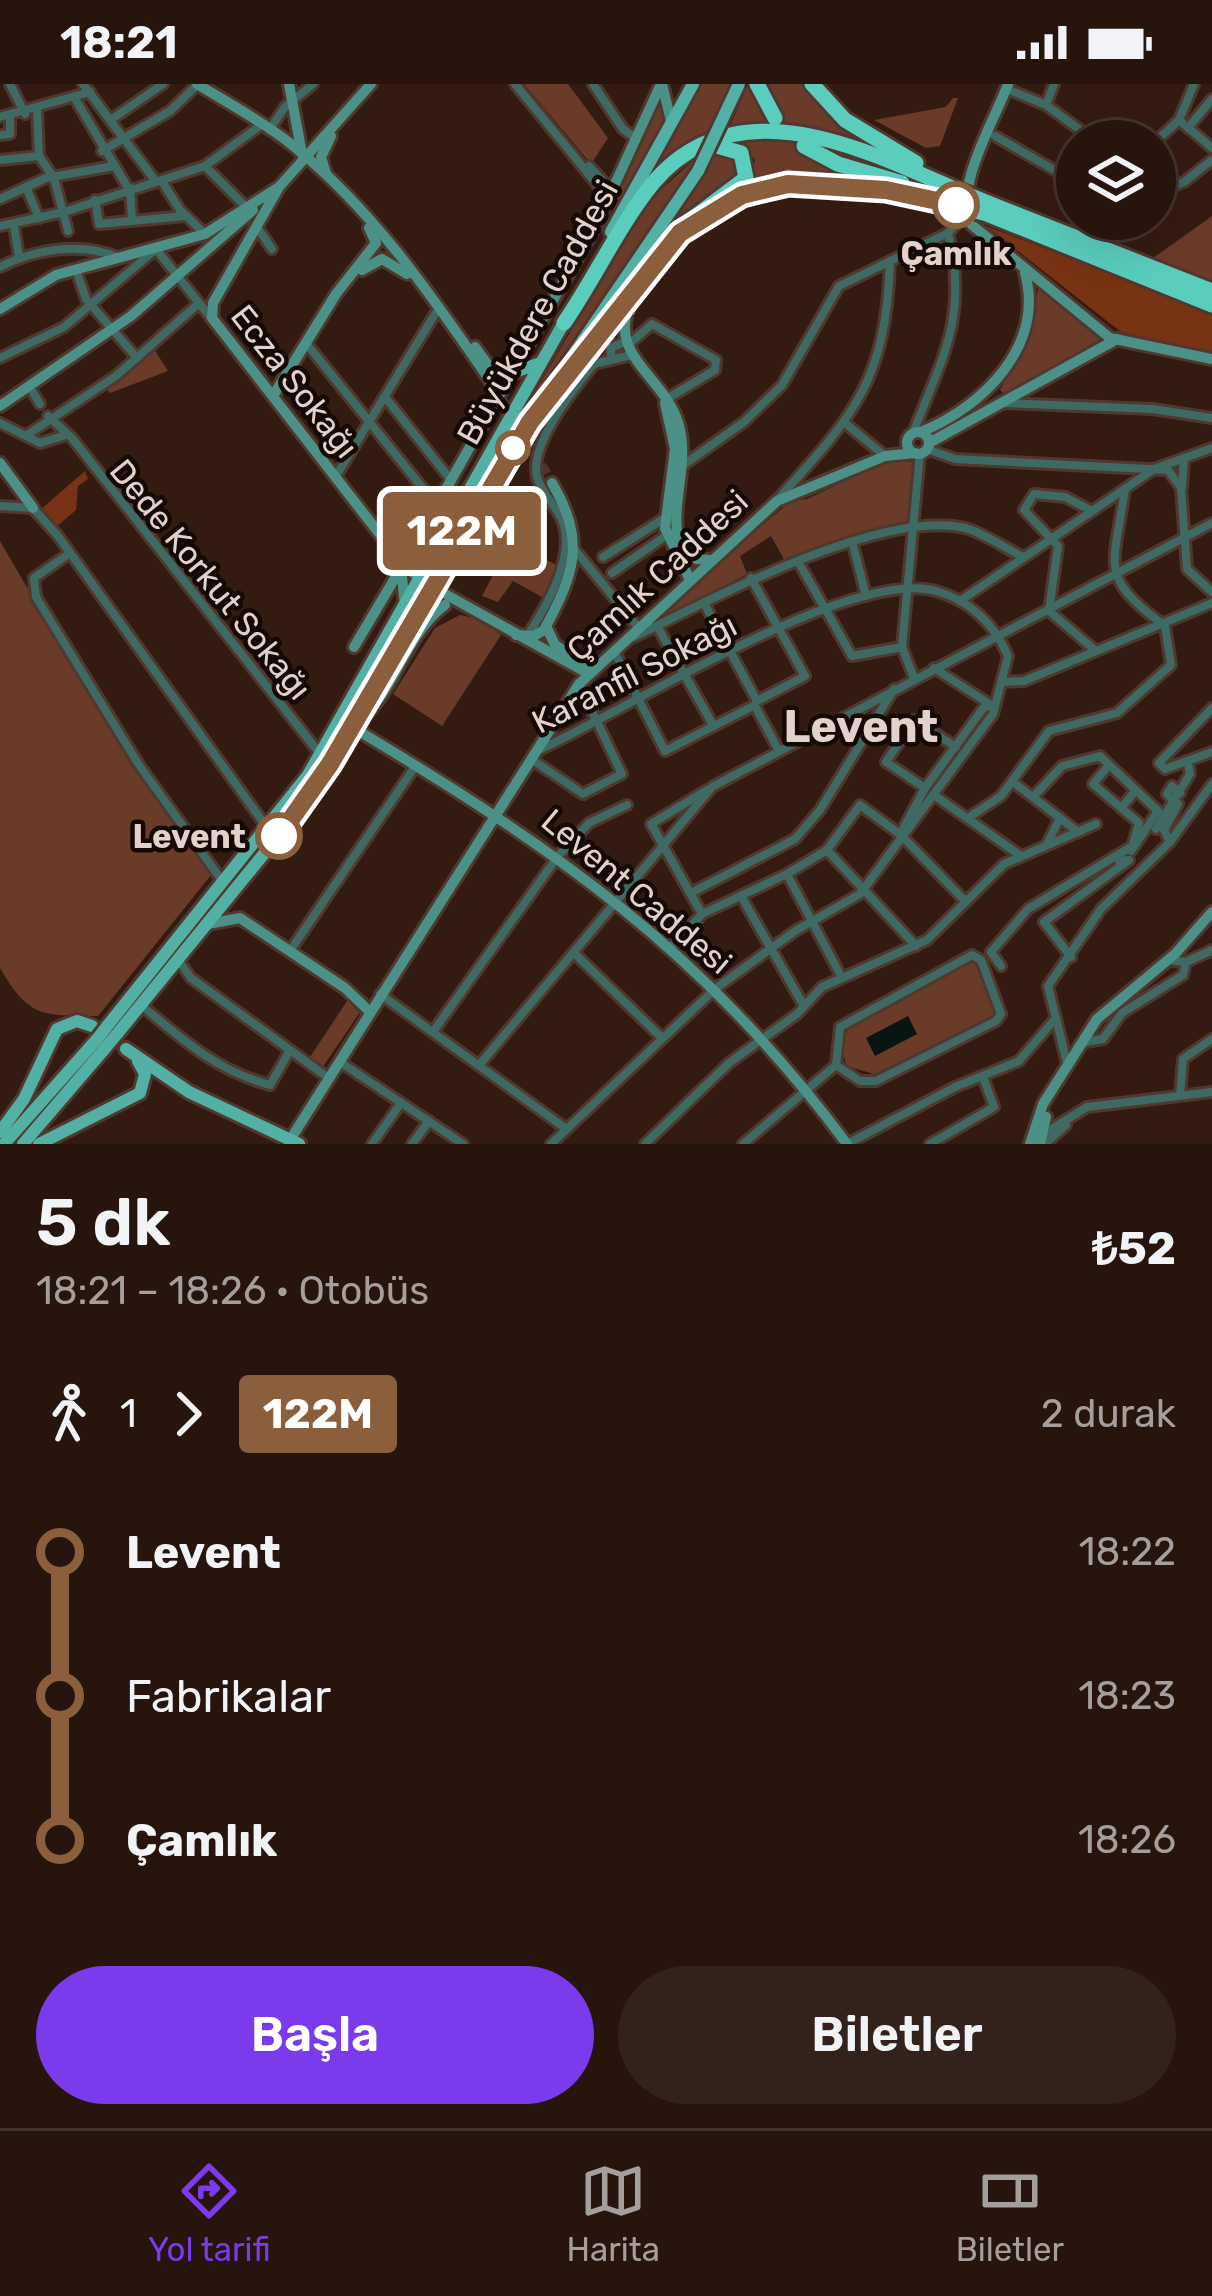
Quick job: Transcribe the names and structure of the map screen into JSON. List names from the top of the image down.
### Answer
{
  "streets": {
    "main road": ["Büyükdere Caddesi"],
    "street": [
      "Ecza Sokağı",
      "Çamlık Caddesi",
      "Dede Korkut Sokağı",
      "Karanfil Sokağı",
      "Levent Caddesi"
    ]
  },
  "crossings": [
    ["Büyükdere Caddesi", "Dede Korkut Sokağı"],
    ["Büyükdere Caddesi", "Levent Caddesi"],
    ["Çamlık Caddesi", "Karanfil Sokağı"],
    ["Karanfil Sokağı", "Levent Caddesi"]
  ],
  "districts": ["Levent"],
  "places": ["Çamlık", "Levent"],
  "lines": ["bus line 122M"],
  "page": {
    "status": "18:21",
    "on_map": "122M",
    "heading": ["5 dk", "18:21 – 18:26 · Otobüs", "₺52"],
    "legs": ["1", "122M", "2 durak"],
    "list": [
      {
        "name": "Levent",
        "value": "18:22"
      },
      {
        "name": "Fabrikalar",
        "value": "18:23"
      },
      {
        "name": "Çamlık",
        "value": "18:26"
      }
    ],
    "buttons": ["Başla", "Biletler"],
    "tabs": ["Yol tarifi", "Harita", "Biletler"]
  }
}
